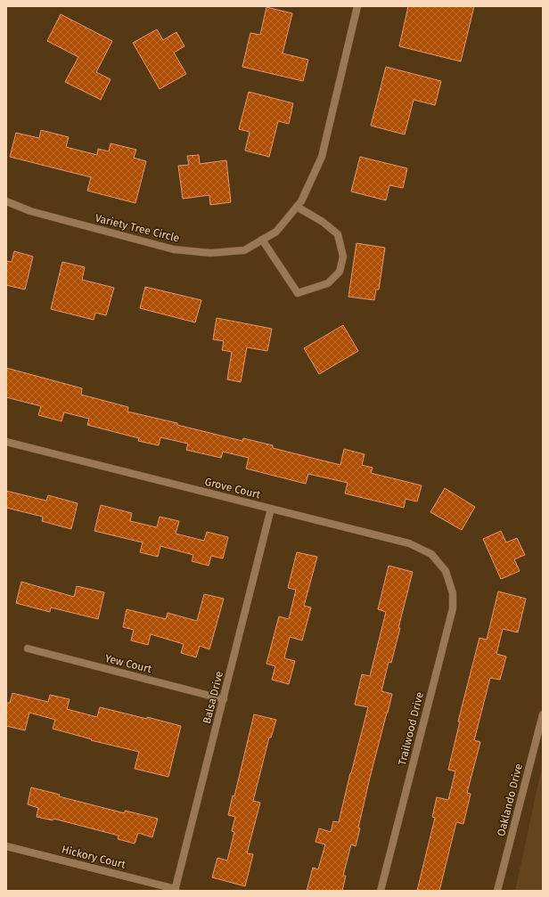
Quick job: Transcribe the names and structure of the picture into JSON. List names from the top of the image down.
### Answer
{
  "streets": {
    "street": [
      "Variety Tree Circle",
      "Grove Court",
      "Yew Court",
      "Balsa Drive",
      "Trailwood Drive",
      "Oaklando Drive",
      "Hickory Court"
    ]
  },
  "crossings": [
    ["Grove Court", "Balsa Drive"],
    ["Grove Court", "Trailwood Drive"],
    ["Yew Court", "Balsa Drive"],
    ["Balsa Drive", "Hickory Court"]
  ]
}
